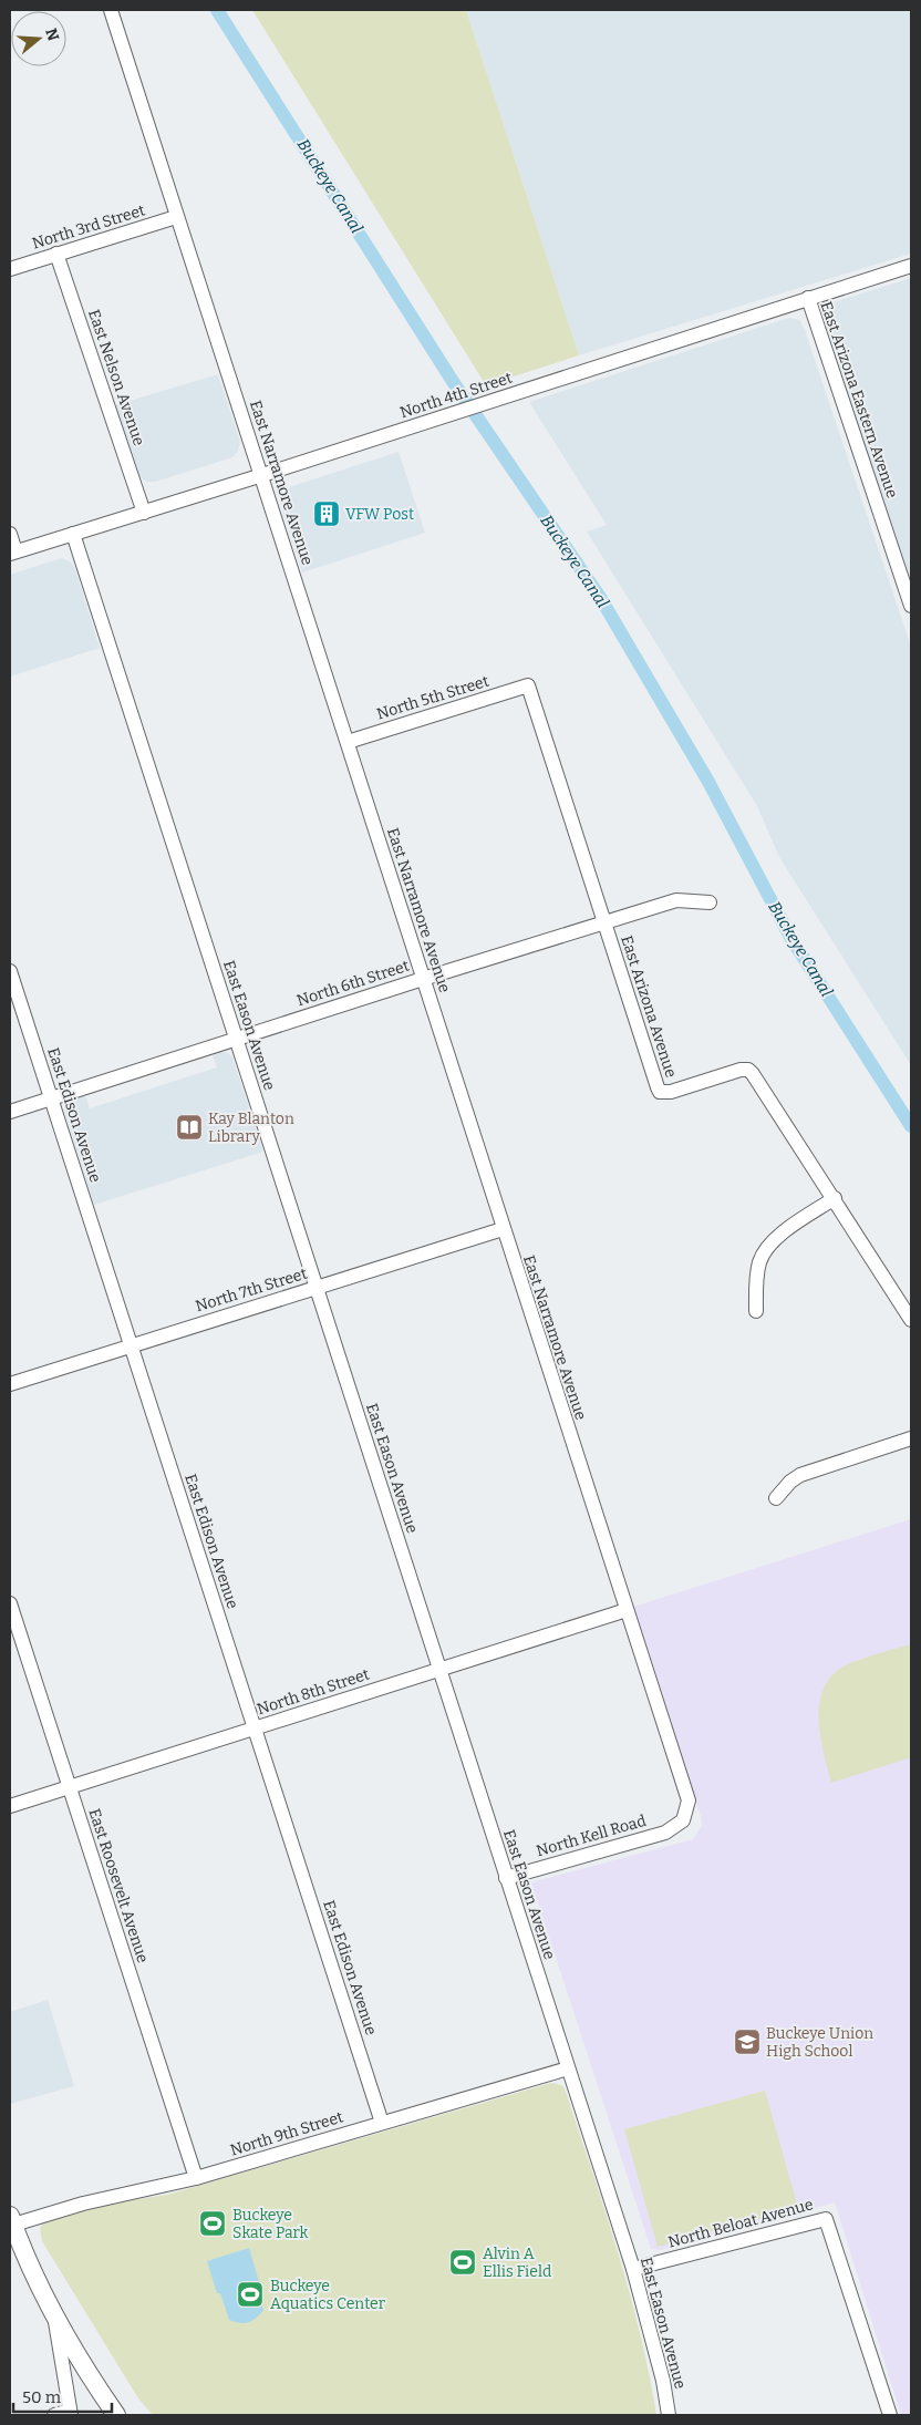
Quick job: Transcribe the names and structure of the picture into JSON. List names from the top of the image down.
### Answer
{
  "streets": {
    "street": [
      "North 3rd Street",
      "East Nelson Avenue",
      "North 4th Street",
      "East Arizona Eastern Avenue",
      "East Narramore Avenue",
      "North 5th Street",
      "North 6th Street",
      "East Arizona Avenue",
      "East Eason Avenue",
      "East Edison Avenue",
      "North 7th Street",
      "North 8th Street",
      "North Kell Road",
      "East Roosevelt Avenue",
      "North 9th Street",
      "North Beloat Avenue"
    ]
  },
  "crossings": [
    ["North 3rd Street", "East Nelson Avenue"],
    ["North 3rd Street", "East Narramore Avenue"],
    ["East Nelson Avenue", "North 4th Street"],
    ["North 4th Street", "East Arizona Eastern Avenue"],
    ["North 4th Street", "East Narramore Avenue"],
    ["North 4th Street", "East Eason Avenue"],
    ["East Narramore Avenue", "North 5th Street"],
    ["East Narramore Avenue", "North 6th Street"],
    ["East Narramore Avenue", "North 7th Street"],
    ["East Narramore Avenue", "North 8th Street"],
    ["East Narramore Avenue", "North Kell Road"],
    ["North 5th Street", "East Arizona Avenue"],
    ["North 6th Street", "East Arizona Avenue"],
    ["North 6th Street", "East Eason Avenue"],
    ["North 6th Street", "East Edison Avenue"],
    ["East Eason Avenue", "North 7th Street"],
    ["East Eason Avenue", "North 8th Street"],
    ["East Eason Avenue", "North Kell Road"],
    ["East Eason Avenue", "North 9th Street"],
    ["East Eason Avenue", "North Beloat Avenue"],
    ["East Edison Avenue", "North 7th Street"],
    ["East Edison Avenue", "North 8th Street"],
    ["East Edison Avenue", "North 9th Street"],
    ["North 8th Street", "East Roosevelt Avenue"],
    ["East Roosevelt Avenue", "North 9th Street"]
  ],
  "water": ["Buckeye Canal"],
  "places": {
    "building": ["VFW Post"],
    "library": ["Kay Blanton Library"],
    "school or university": ["Buckeye Union High School"],
    "sports": ["Buckeye Skate Park", "Alvin A Ellis Field", "Buckeye Aquatics Center"]
  },
  "scale_bar": "50 m",
  "north": "right"
}
